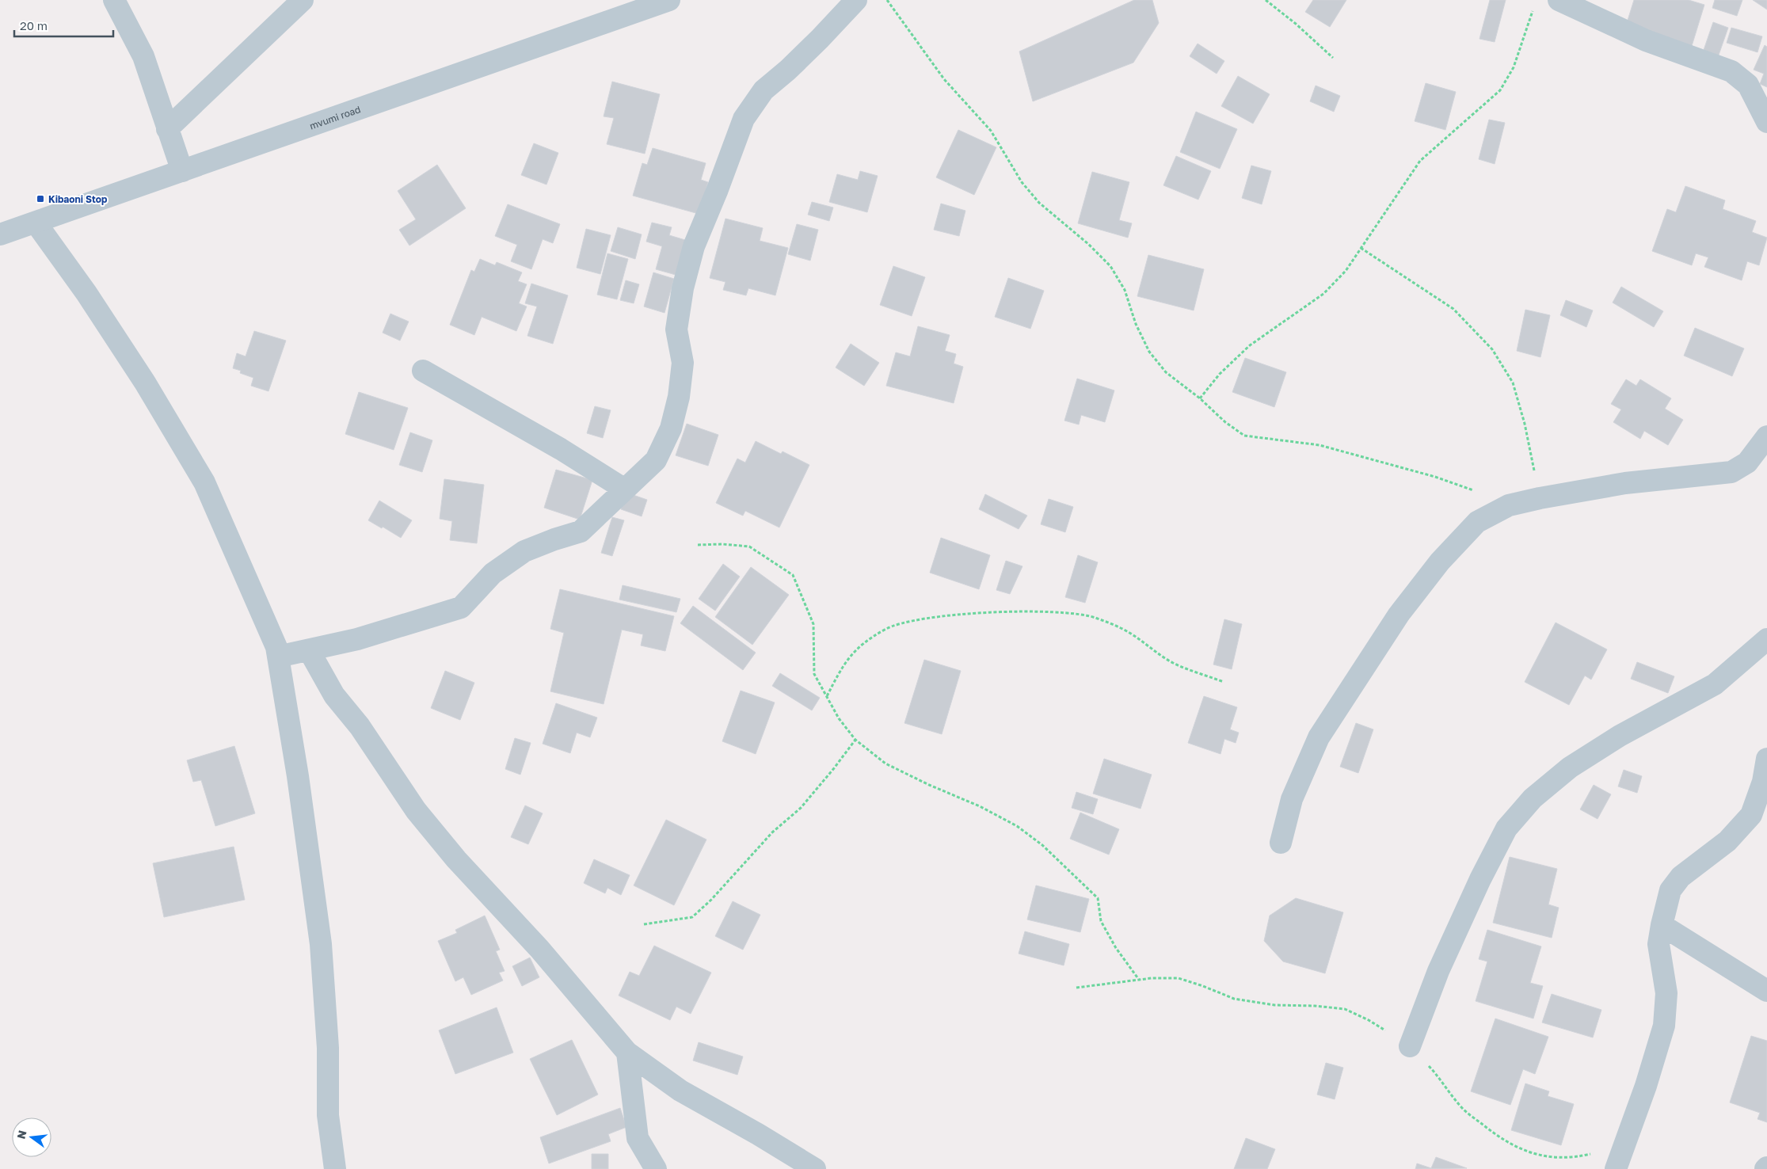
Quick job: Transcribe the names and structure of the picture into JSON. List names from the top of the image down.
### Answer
{
  "streets": {
    "street": ["mvumi road"]
  },
  "places": {
    "transit": ["Kibaoni Stop"]
  },
  "scale_bar": "20 m",
  "north": "left"
}
